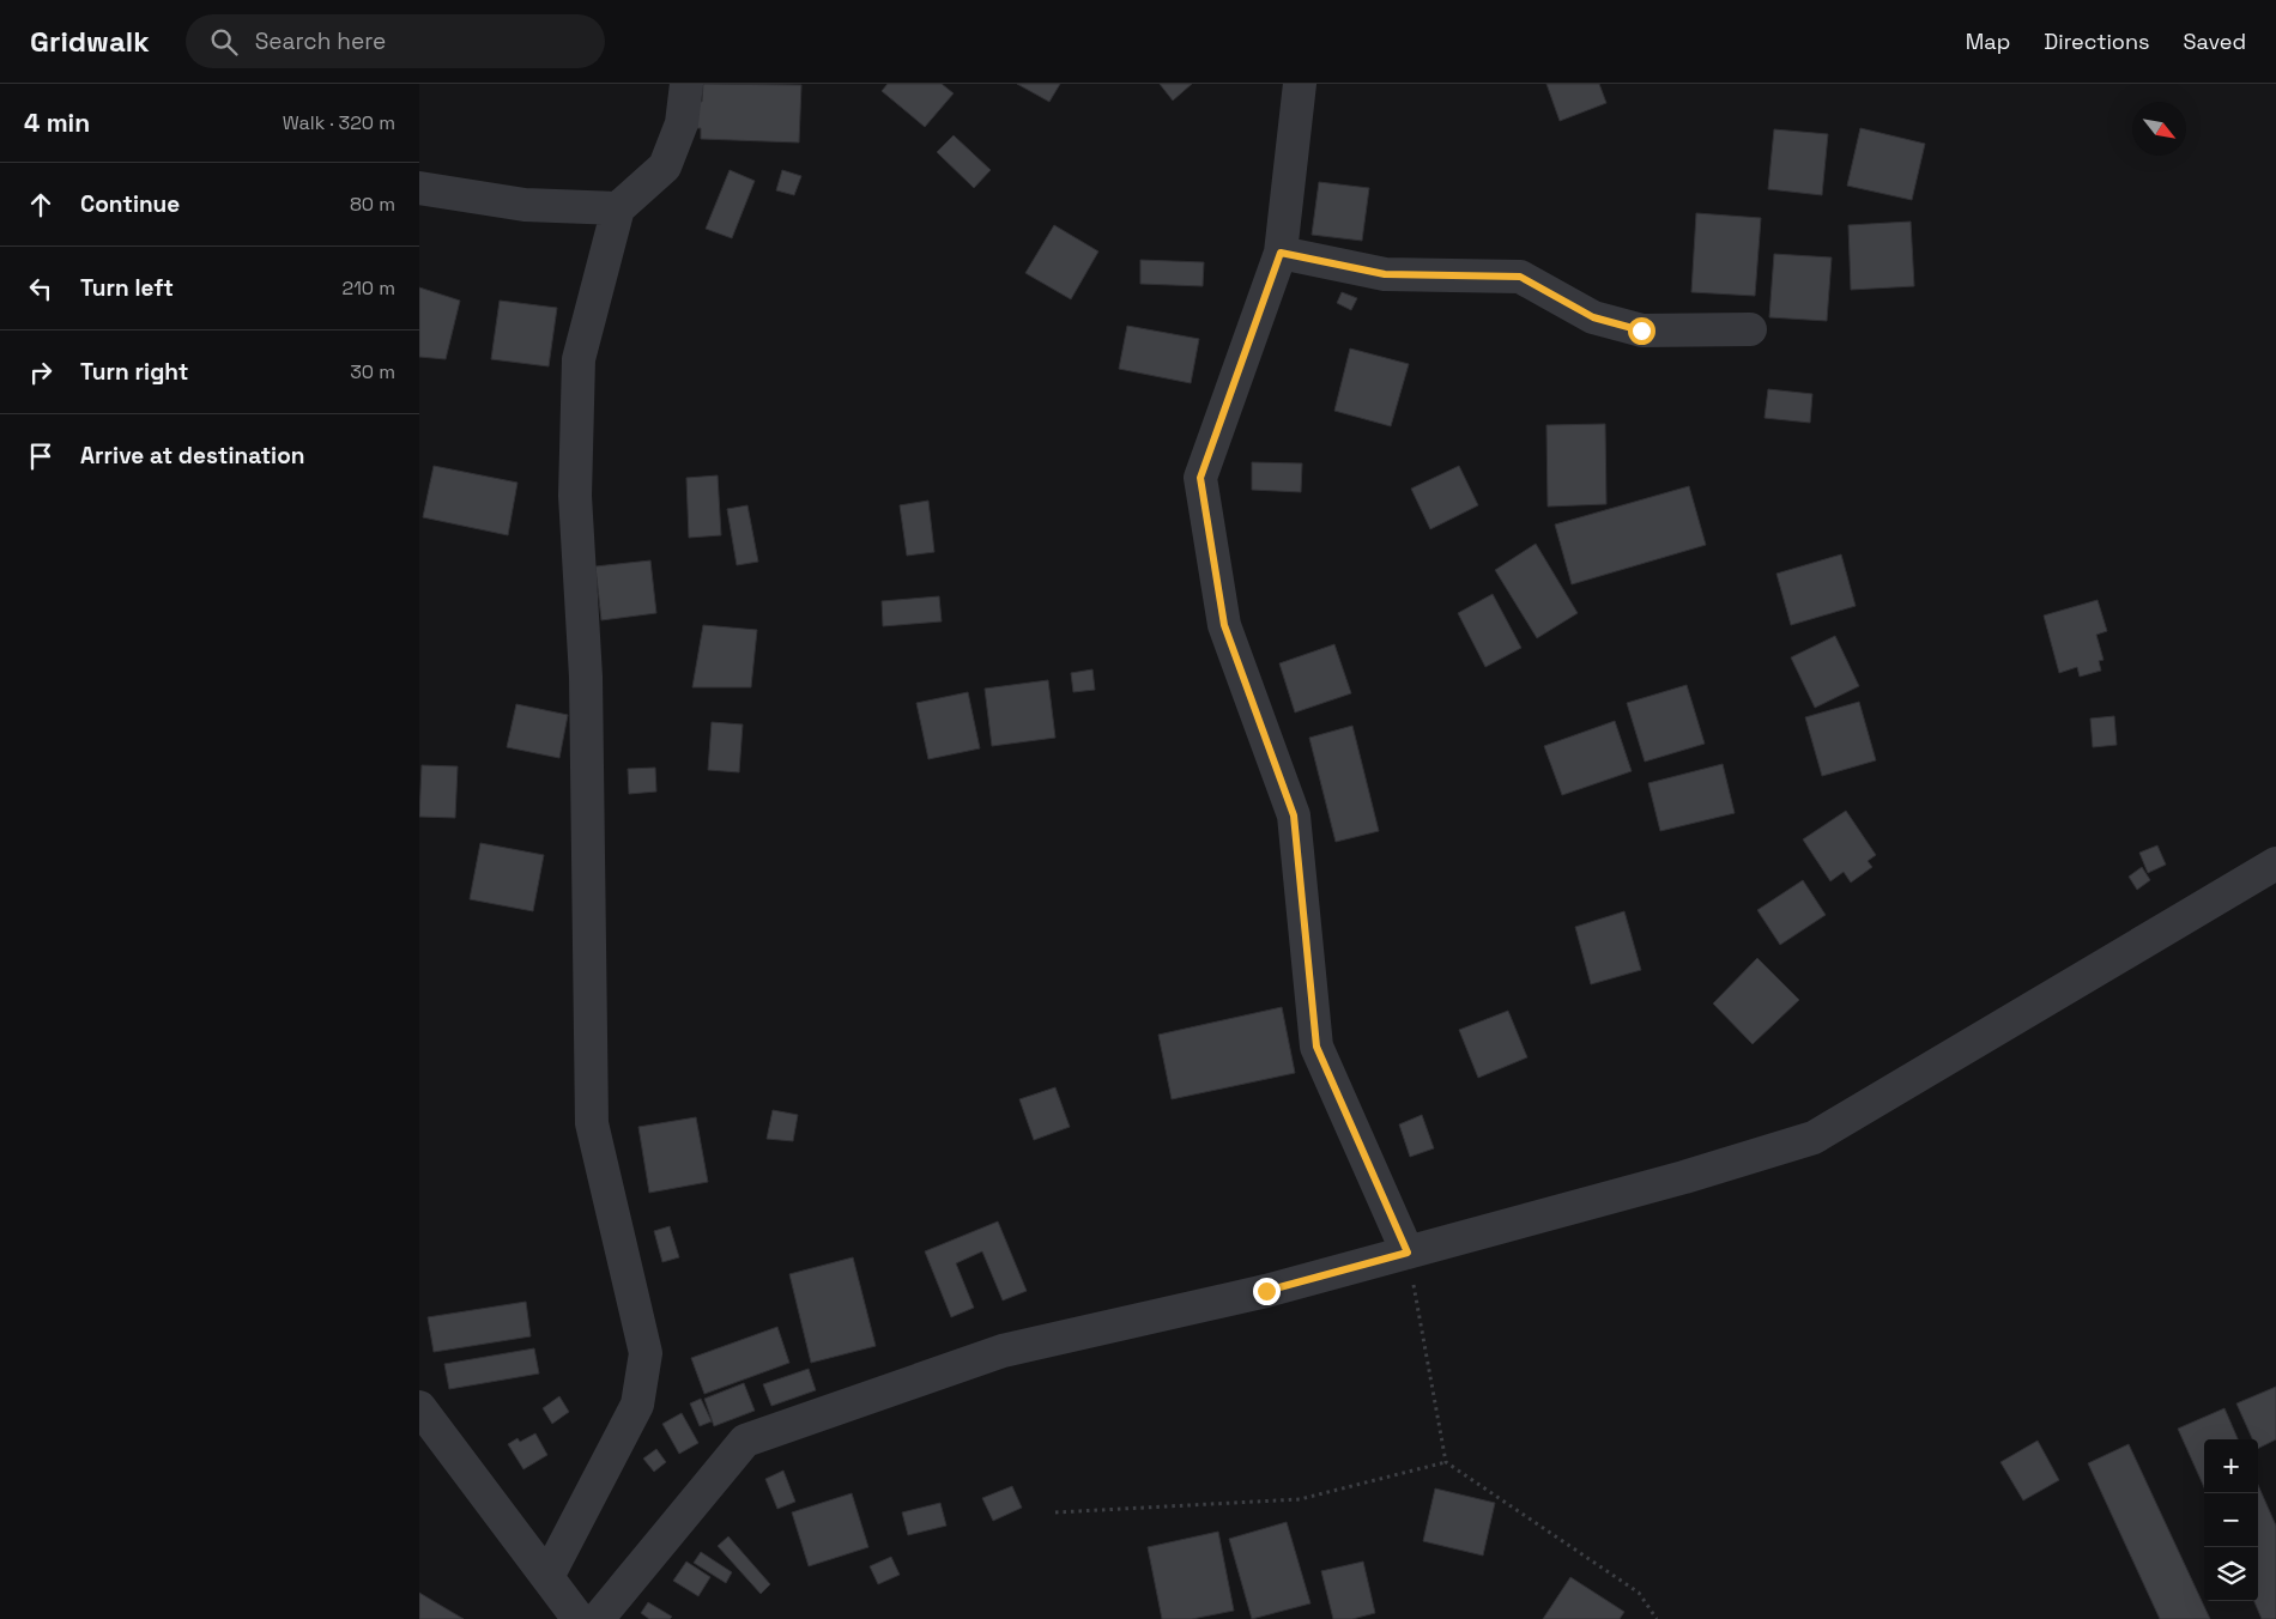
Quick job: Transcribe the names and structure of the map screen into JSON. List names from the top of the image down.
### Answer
{
  "north": "bottom right",
  "page": {
    "header": "Gridwalk",
    "search": "Search here",
    "nav": ["Map", "Directions", "Saved"],
    "heading": ["4 min", "Walk · 320 m"],
    "list": [
      ["Continue", "80 m"],
      ["Turn left", "210 m"],
      ["Turn right", "30 m"],
      "Arrive at destination"
    ],
    "map_buttons": ["+", "−"]
  }
}
